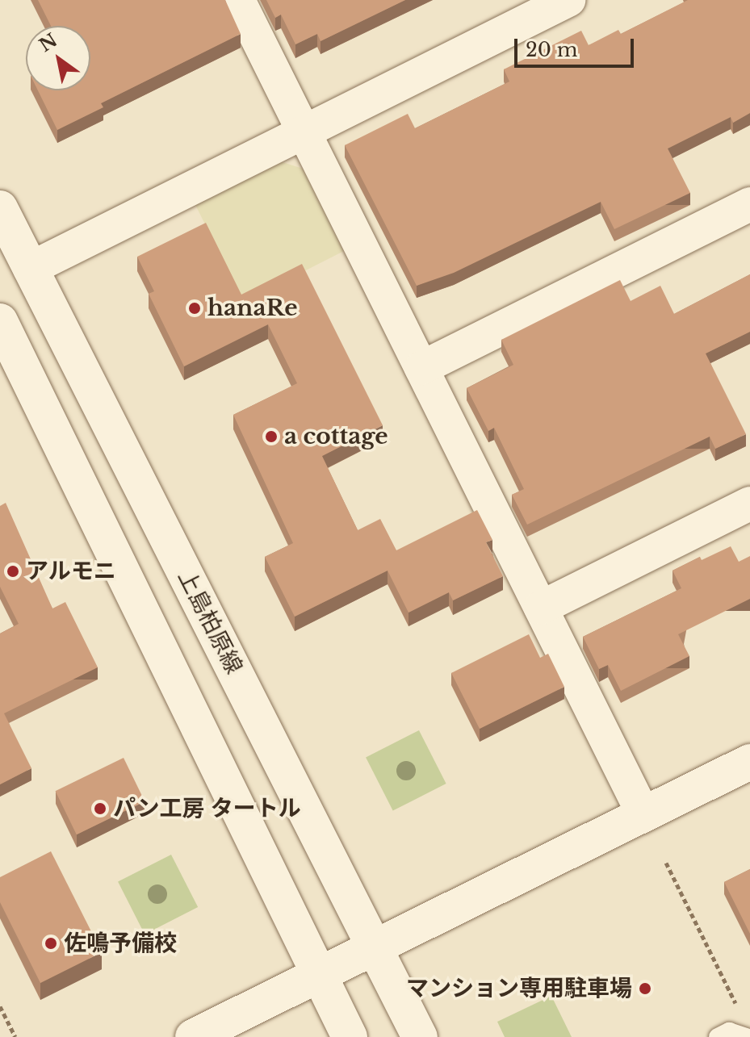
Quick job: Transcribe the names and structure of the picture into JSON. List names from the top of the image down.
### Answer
{
  "streets": {
    "street": ["上島柏原線"]
  },
  "places": [
    "hanaRe",
    "a cottage",
    "アルモニ",
    "パン工房 タートル",
    "佐鳴予備校",
    "マンション専用駐車場"
  ],
  "scale_bar": "20 m",
  "north": "top left"
}
